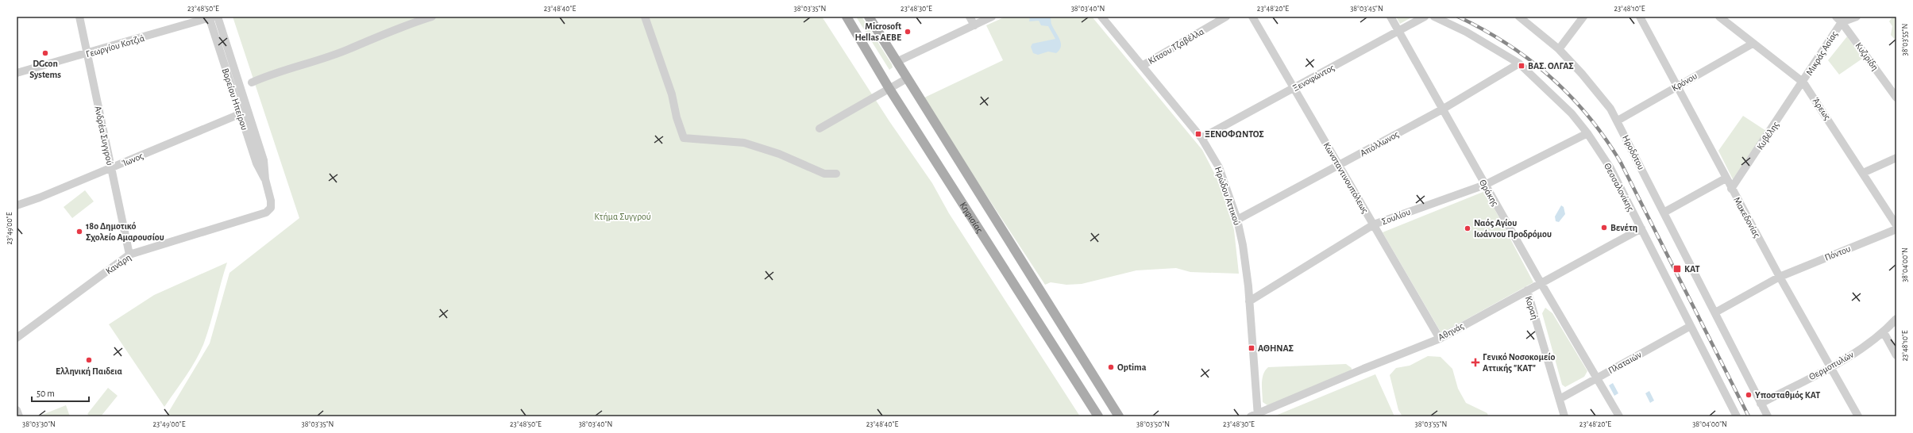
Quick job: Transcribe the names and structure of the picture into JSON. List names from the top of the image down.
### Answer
{
  "streets": {
    "main road": ["Κηφισίας"],
    "street": [
      "Γεωργίου Κοτζιά",
      "Κίτσου Τζαβέλλα",
      "Μικράς Ασίας",
      "Κυζιρίδη",
      "Ξενοφώντος",
      "Κρόνου",
      "Βορείου Ηπείρου",
      "Άρεως",
      "Ανδρέα Συγγρού",
      "Κυβέλης",
      "Απόλλωνος",
      "Ηροδότου",
      "Ίωνος",
      "Κωνσταντινουπόλεως",
      "Θεσσαλονίκης",
      "Θράκης",
      "Ηρώδου Αττικού",
      "Σουλίου",
      "Μακεδονίας",
      "Πόντου",
      "Κανάρη",
      "Κοραή",
      "Αθηνάς",
      "Πλαταιών",
      "Θερμοπυλών"
    ]
  },
  "crossings": [
    ["Γεωργίου Κοτζιά", "Βορείου Ηπείρου"],
    ["Γεωργίου Κοτζιά", "Ανδρέα Συγγρού"],
    ["Κίτσου Τζαβέλλα", "Ηρώδου Αττικού"],
    ["Μικράς Ασίας", "Κυζιρίδη"],
    ["Μικράς Ασίας", "Άρεως"],
    ["Μικράς Ασίας", "Κυβέλης"],
    ["Ξενοφώντος", "Κωνσταντινουπόλεως"],
    ["Ξενοφώντος", "Θράκης"],
    ["Ξενοφώντος", "Ηρώδου Αττικού"],
    ["Κρόνου", "Άρεως"],
    ["Κρόνου", "Ηροδότου"],
    ["Κρόνου", "Μακεδονίας"],
    ["Βορείου Ηπείρου", "Ίωνος"],
    ["Βορείου Ηπείρου", "Κανάρη"],
    ["Άρεως", "Κυβέλης"],
    ["Ανδρέα Συγγρού", "Ίωνος"],
    ["Ανδρέα Συγγρού", "Κανάρη"],
    ["Κυβέλης", "Μακεδονίας"],
    ["Απόλλωνος", "Κωνσταντινουπόλεως"],
    ["Απόλλωνος", "Θεσσαλονίκης"],
    ["Απόλλωνος", "Θράκης"],
    ["Απόλλωνος", "Ηρώδου Αττικού"],
    ["Κωνσταντινουπόλεως", "Σουλίου"],
    ["Κωνσταντινουπόλεως", "Αθηνάς"],
    ["Θεσσαλονίκης", "Σουλίου"],
    ["Θεσσαλονίκης", "Αθηνάς"],
    ["Θεσσαλονίκης", "Πλαταιών"],
    ["Θράκης", "Σουλίου"],
    ["Θράκης", "Αθηνάς"],
    ["Θράκης", "Πλαταιών"],
    ["Ηρώδου Αττικού", "Σουλίου"],
    ["Ηρώδου Αττικού", "Αθηνάς"],
    ["Μακεδονίας", "Πόντου"],
    ["Μακεδονίας", "Θερμοπυλών"],
    ["Κοραή", "Αθηνάς"],
    ["Κοραή", "Πλαταιών"]
  ],
  "parks": ["Κτήμα Συγγρού"],
  "places": {
    "other": [
      "Microsoft Hellas AEBE",
      "DGcon Systems",
      "Βενέτη",
      "Ναός Αγίου Ιωάννου Προδρόμου",
      "18ο Δημοτικό Σχολείο Αμαρουσίου",
      "Ελληνική Παιδεια",
      "Optima",
      "Υποσταθμός ΚΑΤ"
    ],
    "transit": [
      "ΒΑΣ. ΟΛΓΑΣ",
      "ΞΕΝΟΦΩΝΤΟΣ",
      "ΚΑΤ",
      "ΑΘΗΝΑΣ"
    ],
    "health": ["Γενικό Νοσοκομείο Αττικής \"ΚΑΤ\""]
  },
  "scale_bar": "50 m",
  "coordinates": [
    "23°48'50\"E",
    "23°48'40\"E",
    "38°03'35\"N",
    "23°48'30\"E",
    "38°03'40\"N",
    "23°48'20\"E",
    "38°03'45\"N",
    "23°48'10\"E",
    "38°03'55\"N",
    "23°49'00\"E",
    "38°04'00\"N",
    "38°03'30\"N",
    "38°03'50\"N"
  ]
}
